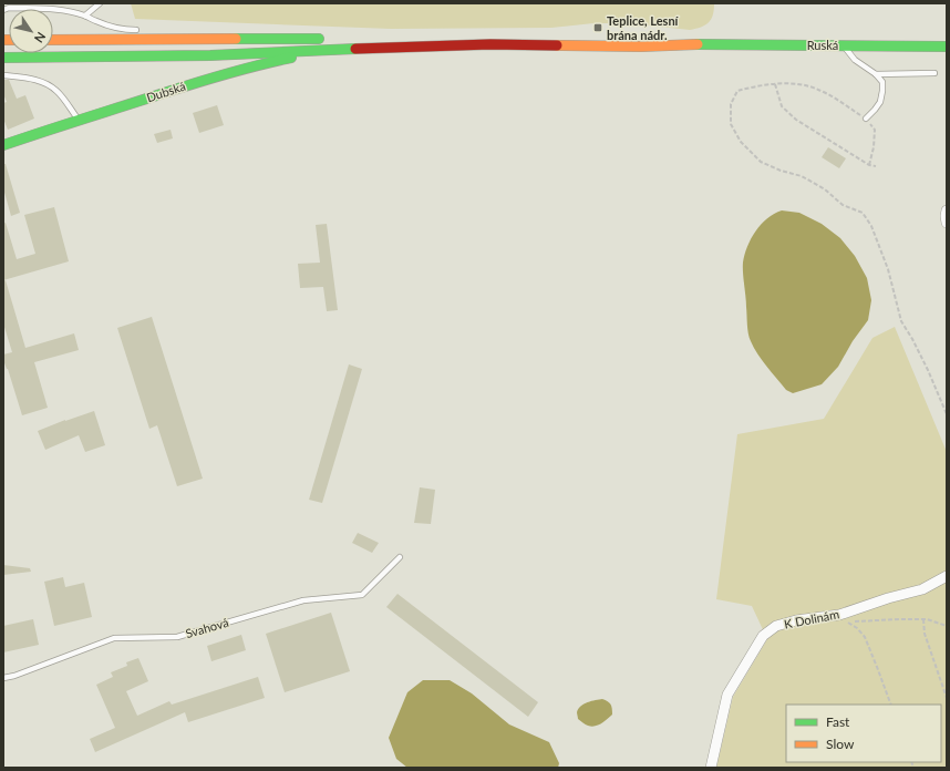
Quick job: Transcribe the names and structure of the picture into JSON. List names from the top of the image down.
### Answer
{
  "streets": {
    "main road": ["Ruská", "Dubská"],
    "street": ["K Dolinám"],
    "lane": ["Svahová"]
  },
  "places": {
    "transit": ["Teplice, Lesní brána nádr."]
  },
  "legend": ["Fast", "Slow"],
  "north": "bottom right"
}
